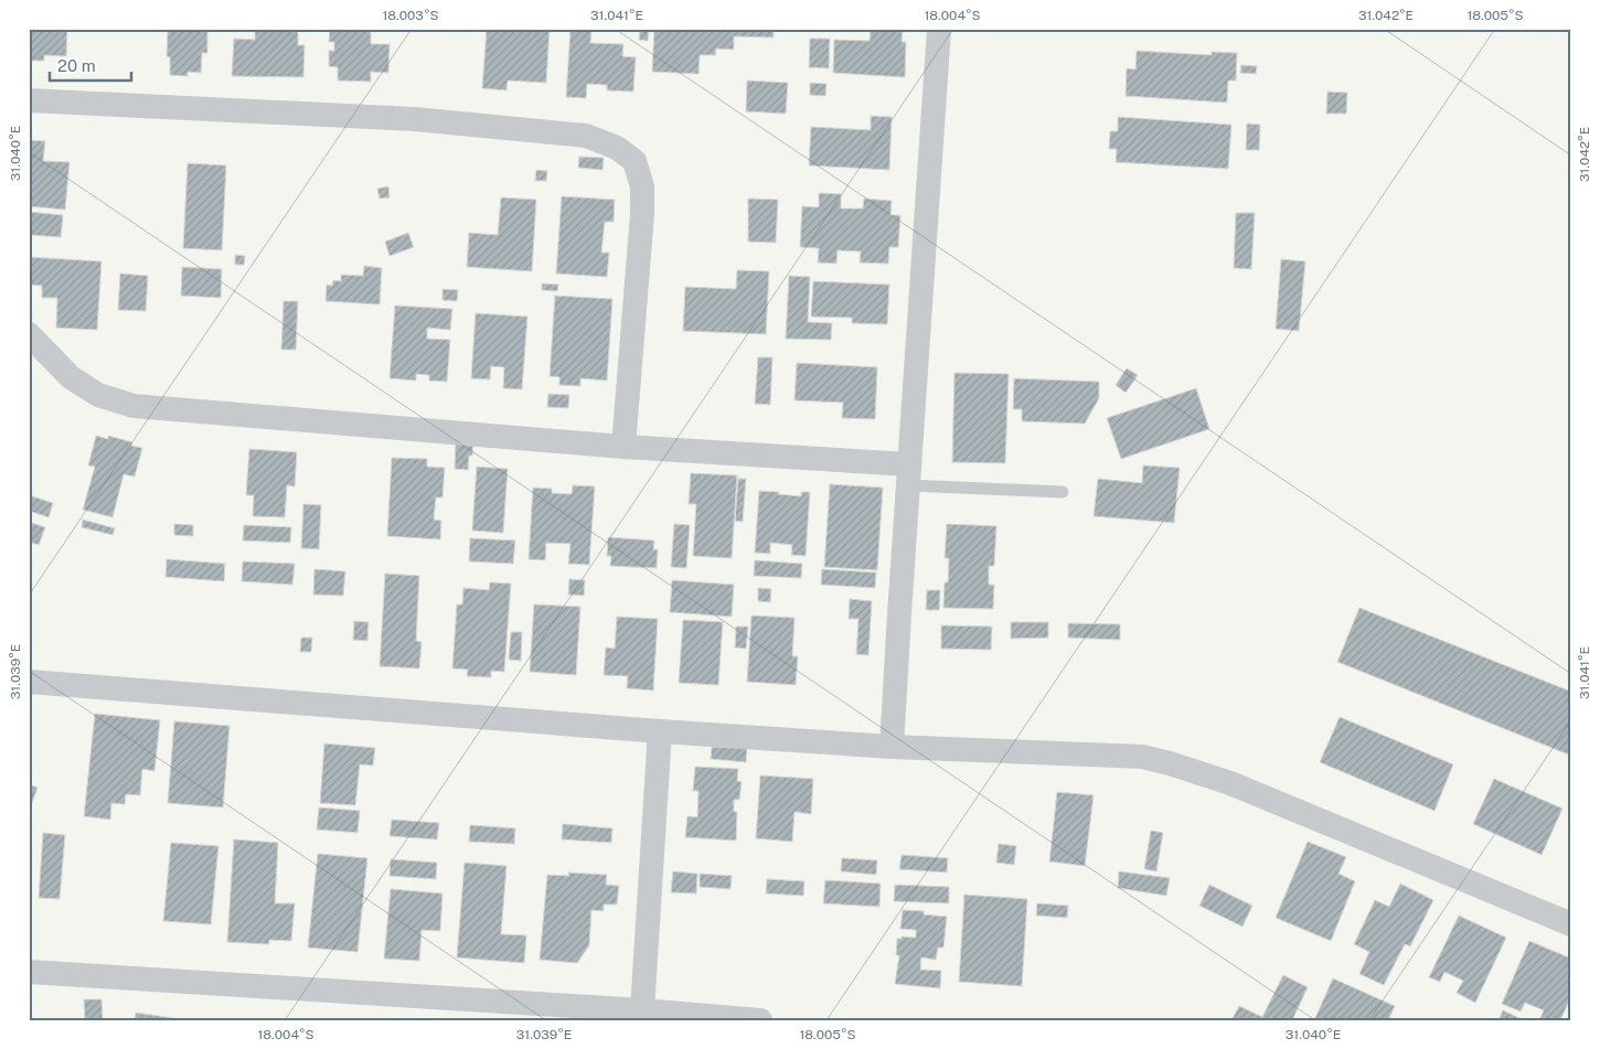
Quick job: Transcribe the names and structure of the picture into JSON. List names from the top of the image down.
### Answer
{
  "scale_bar": "20 m",
  "coordinates": [
    "18.003°S",
    "31.041°E",
    "18.004°S",
    "31.042°E",
    "18.005°S",
    "31.040°E",
    "31.039°E"
  ]
}
